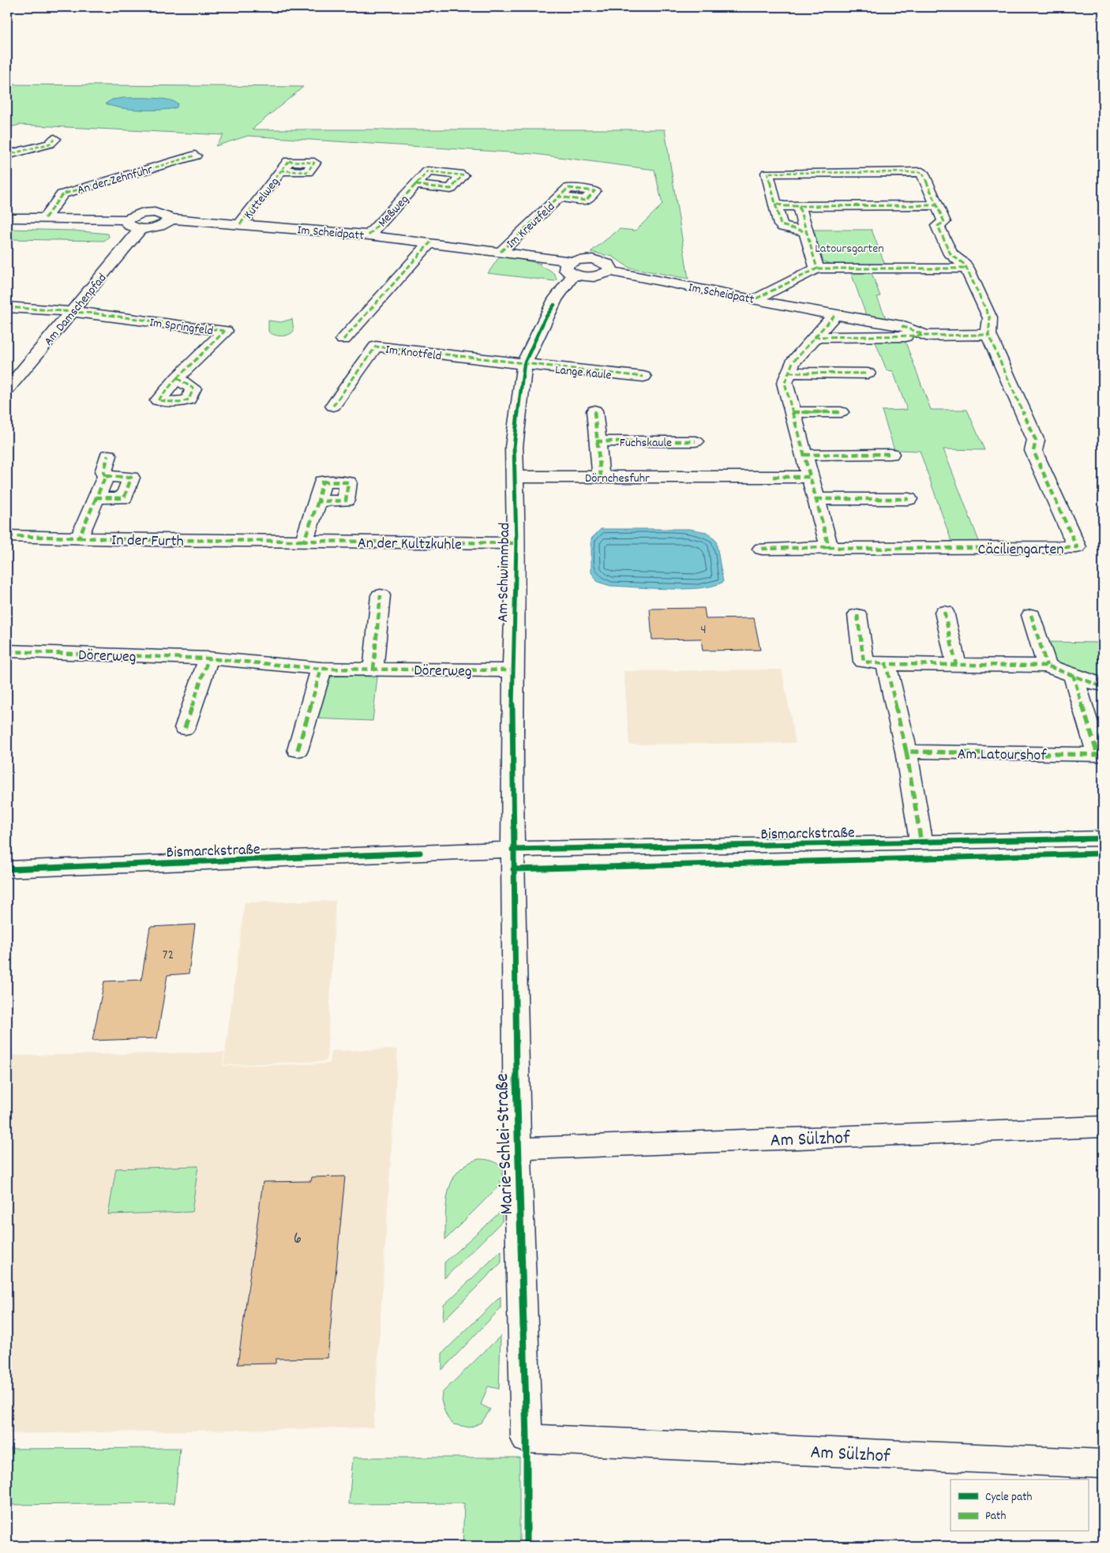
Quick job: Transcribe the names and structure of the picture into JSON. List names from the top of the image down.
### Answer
{
  "streets": {
    "street": [
      "An der Zehnfuhr",
      "Kuttelweg",
      "Meßweg",
      "Im Kreuzfeld",
      "Im Scheidpatt",
      "Am Damschenpfad",
      "Im Springfeld",
      "Im Knotfeld",
      "Lange Kaule",
      "Fuchskaule",
      "Dörnchesfuhr",
      "In der Furth",
      "An der Kultzkuhle",
      "Cäciliengarten",
      "Am Schwimmbad",
      "Dörerweg",
      "Am Latourshof",
      "Bismarckstraße",
      "Am Sülzhof",
      "Marie-Schlei-Straße"
    ]
  },
  "crossings": [
    ["An der Zehnfuhr", "Im Scheidpatt"],
    ["Kuttelweg", "Im Scheidpatt"],
    ["Meßweg", "Im Scheidpatt"],
    ["Im Kreuzfeld", "Im Scheidpatt"],
    ["Im Scheidpatt", "Am Damschenpfad"],
    ["Im Scheidpatt", "Cäciliengarten"],
    ["Im Scheidpatt", "Am Schwimmbad"],
    ["Am Damschenpfad", "Im Springfeld"],
    ["Im Knotfeld", "Lange Kaule"],
    ["Im Knotfeld", "Am Schwimmbad"],
    ["Lange Kaule", "Am Schwimmbad"],
    ["Fuchskaule", "Dörnchesfuhr"],
    ["Dörnchesfuhr", "Am Schwimmbad"],
    ["In der Furth", "An der Kultzkuhle"],
    ["An der Kultzkuhle", "Am Schwimmbad"],
    ["Am Schwimmbad", "Dörerweg"],
    ["Am Schwimmbad", "Bismarckstraße"],
    ["Am Schwimmbad", "Marie-Schlei-Straße"],
    ["Bismarckstraße", "Marie-Schlei-Straße"],
    ["Am Sülzhof", "Marie-Schlei-Straße"]
  ],
  "parks": ["Latoursgarten"],
  "house_numbers": ["4", "72", "6"],
  "legend": ["Cycle path", "Path"]
}
